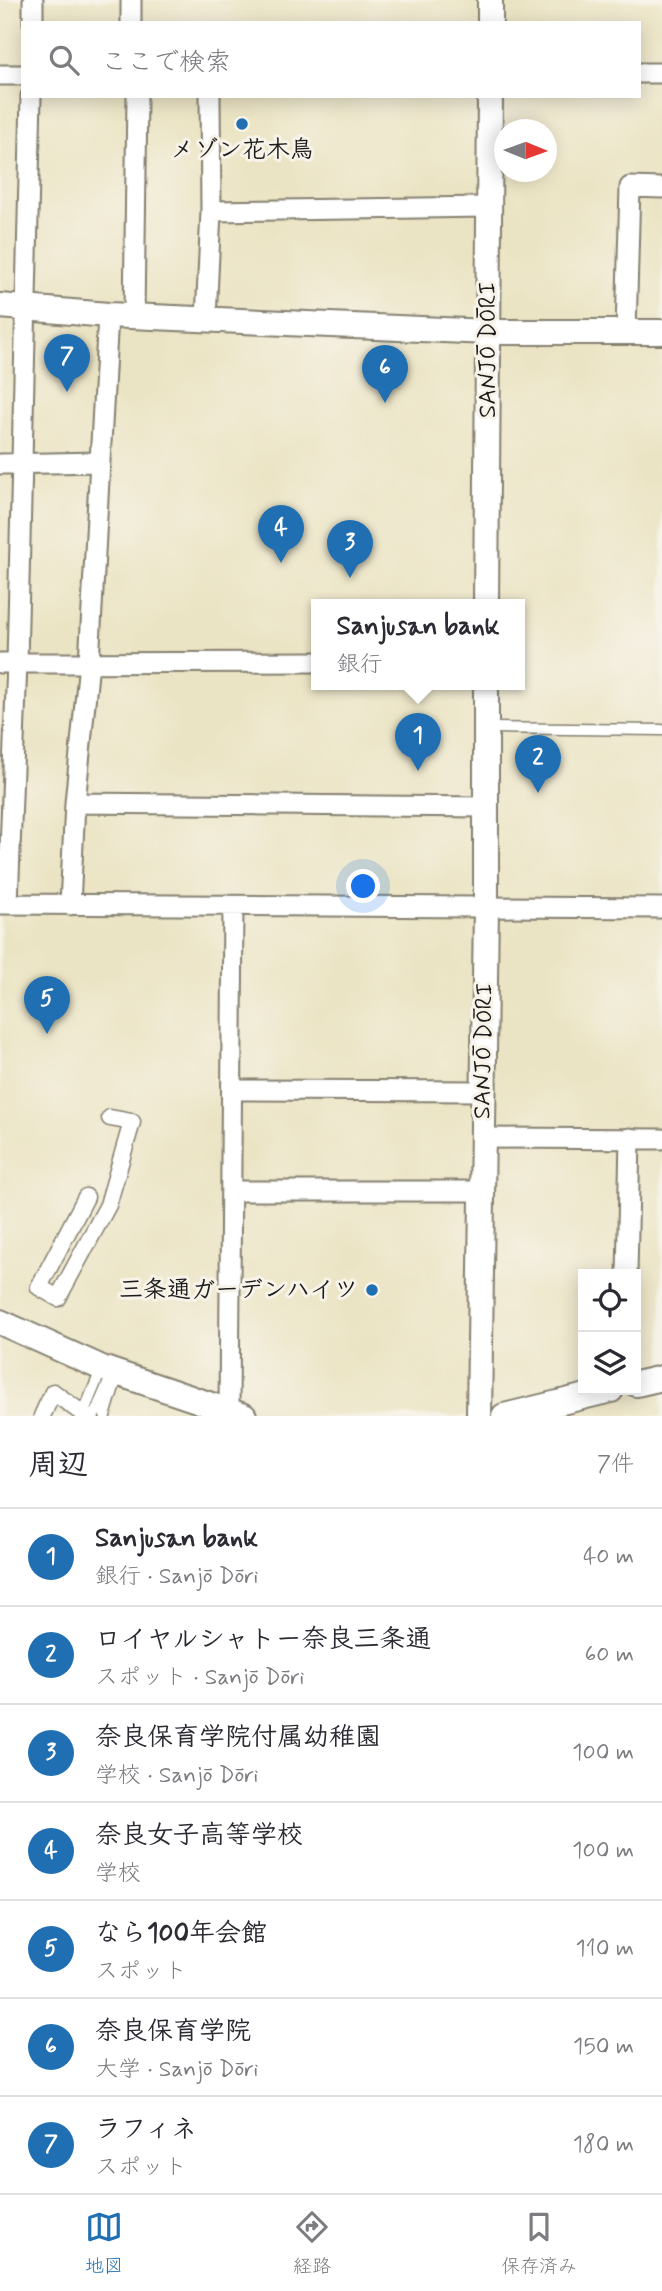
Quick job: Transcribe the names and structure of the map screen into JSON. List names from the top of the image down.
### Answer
{
  "streets": {
    "street": ["SANJŌ DŌRI"]
  },
  "places": ["メゾン花木鳥", "三条通ガーデンハイツ"],
  "north": "right",
  "page": {
    "search": "ここで検索",
    "pins": [
      "7",
      "6",
      "4",
      "3",
      "1",
      "2",
      "5"
    ],
    "popup": ["Sanjusan bank", "銀行"],
    "heading": ["周辺", "7件"],
    "list": [
      {
        "mark": "1",
        "name": "Sanjusan bank",
        "note": "銀行 · Sanjō Dōri",
        "value": "40 m"
      },
      {
        "mark": "2",
        "name": "ロイヤルシャトー奈良三条通",
        "note": "スポット · Sanjō Dōri",
        "value": "60 m"
      },
      {
        "mark": "3",
        "name": "奈良保育学院付属幼稚園",
        "note": "学校 · Sanjō Dōri",
        "value": "100 m"
      },
      {
        "mark": "4",
        "name": "奈良女子高等学校",
        "note": "学校",
        "value": "100 m"
      },
      {
        "mark": "5",
        "name": "なら100年会館",
        "note": "スポット",
        "value": "110 m"
      },
      {
        "mark": "6",
        "name": "奈良保育学院",
        "note": "大学 · Sanjō Dōri",
        "value": "150 m"
      },
      {
        "mark": "7",
        "name": "ラフィネ",
        "note": "スポット",
        "value": "180 m"
      }
    ],
    "nav": ["地図", "経路", "保存済み"]
  }
}
